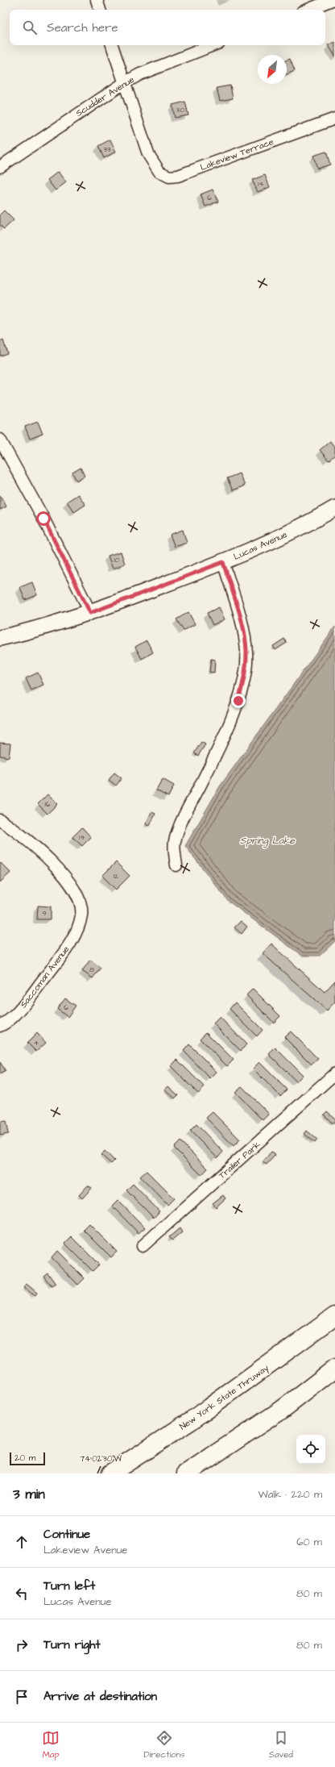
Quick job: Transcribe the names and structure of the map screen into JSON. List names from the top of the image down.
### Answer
{
  "streets": {
    "highway": ["New York State Thruway"],
    "street": [
      "Scudder Avenue",
      "Lakeview Terrace",
      "Lucas Avenue",
      "Saccoman Avenue",
      "Trailer Park"
    ]
  },
  "crossings": [
    ["Scudder Avenue", "Lakeview Terrace"]
  ],
  "water": ["Spring Lake"],
  "house_numbers": [
    "30",
    "33",
    "14",
    "6",
    "10",
    "16",
    "14",
    "12",
    "9",
    "8",
    "6",
    "4"
  ],
  "scale_bar": "20 m",
  "north": "bottom left",
  "page": {
    "search": "Search here",
    "scale": "20 m",
    "heading": ["3 min", "Walk · 220 m"],
    "list": [
      ["Continue", "Lakeview Avenue", "60 m"],
      ["Turn left", "Lucas Avenue", "80 m"],
      ["Turn right", "80 m"],
      "Arrive at destination"
    ],
    "nav": ["Map", "Directions", "Saved"]
  },
  "coordinates": ["74°02'30\"W"]
}
